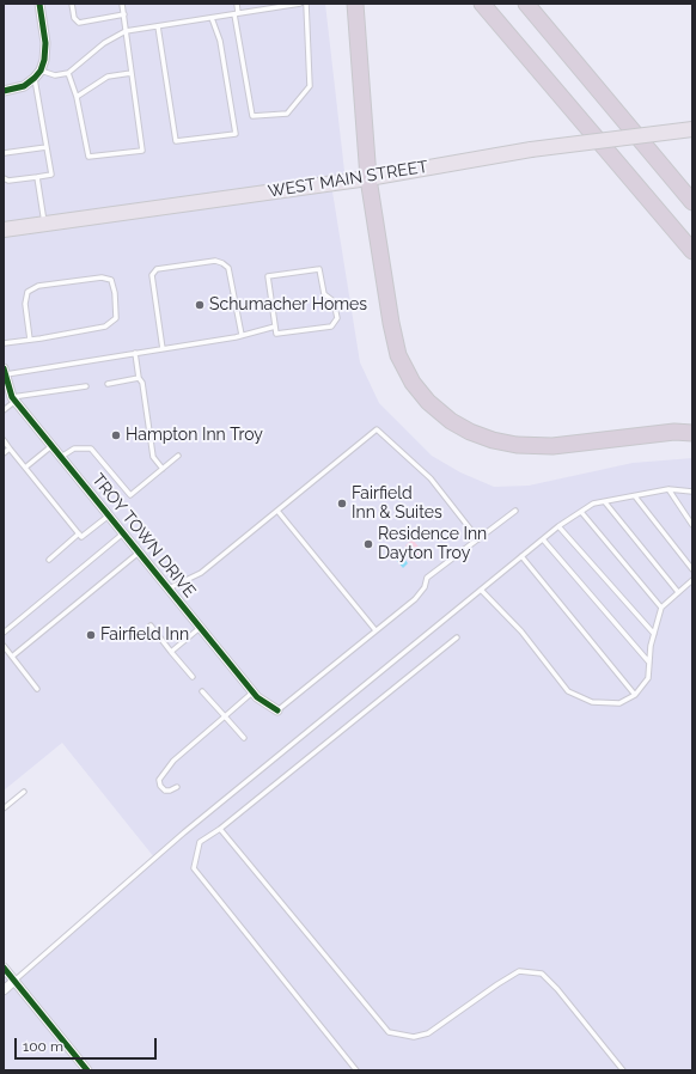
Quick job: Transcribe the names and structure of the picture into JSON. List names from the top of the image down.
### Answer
{
  "streets": {
    "main road": ["WEST MAIN STREET"],
    "street": ["TROY TOWN DRIVE"]
  },
  "places": [
    "Schumacher Homes",
    "Hampton Inn Troy",
    "Fairfield Inn & Suites",
    "Residence Inn Dayton Troy",
    "Fairfield Inn"
  ],
  "scale_bar": "100 m"
}
